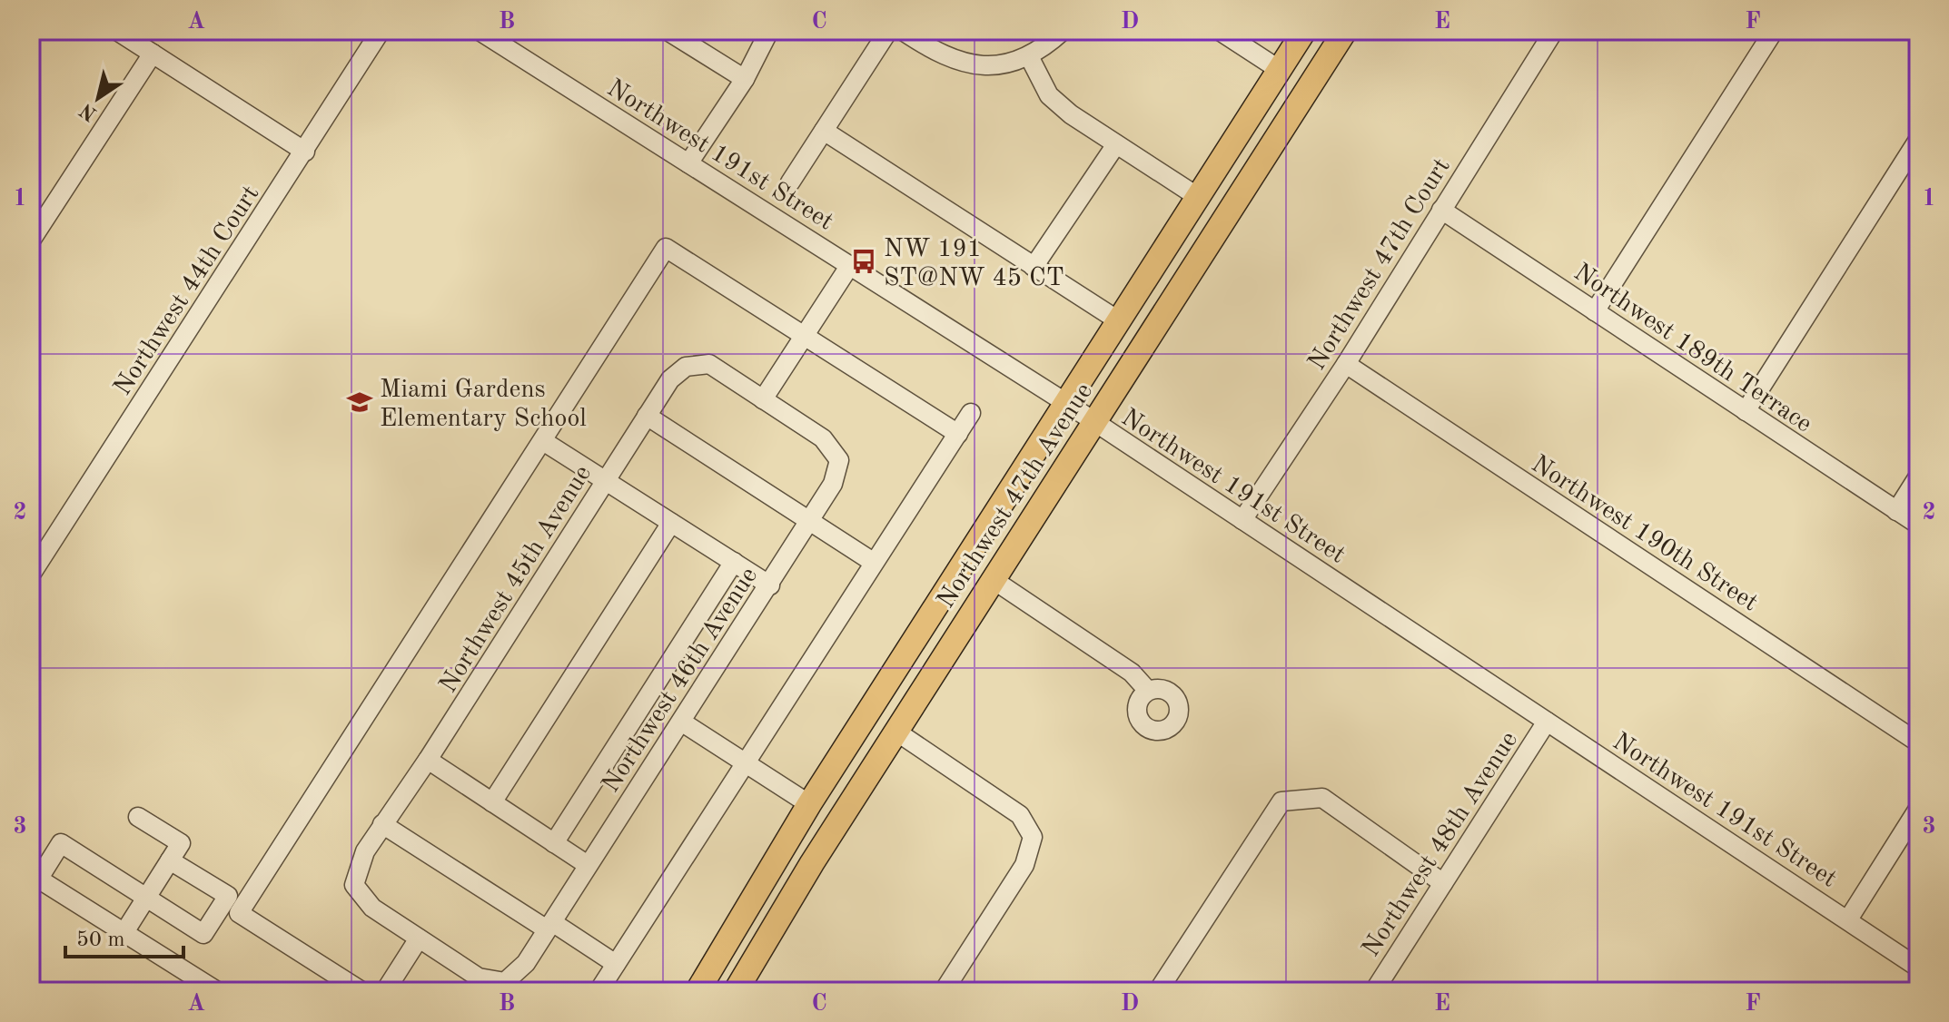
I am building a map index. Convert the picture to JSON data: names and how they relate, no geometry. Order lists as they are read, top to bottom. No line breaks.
{"streets":{"main road":["Northwest 47th Avenue"],"street":["Northwest 191st Street","Northwest 47th Court","Northwest 44th Court","Northwest 189th Terrace","Northwest 190th Street","Northwest 45th Avenue","Northwest 46th Avenue","Northwest 48th Avenue"]},"crossings":[["Northwest 191st Street","Northwest 47th Court"],["Northwest 191st Street","Northwest 47th Avenue"],["Northwest 191st Street","Northwest 48th Avenue"],["Northwest 47th Court","Northwest 189th Terrace"],["Northwest 47th Court","Northwest 190th Street"],["Northwest 45th Avenue","Northwest 46th Avenue"]],"places":{"bus stop":["NW 191 ST@NW 45 CT"],"school or university":["Miami Gardens Elementary School"]},"scale_bar":"50 m","north":"bottom left","grid":{"columns":["A","B","C","D","E","F"],"rows":["1","2","3"]}}
